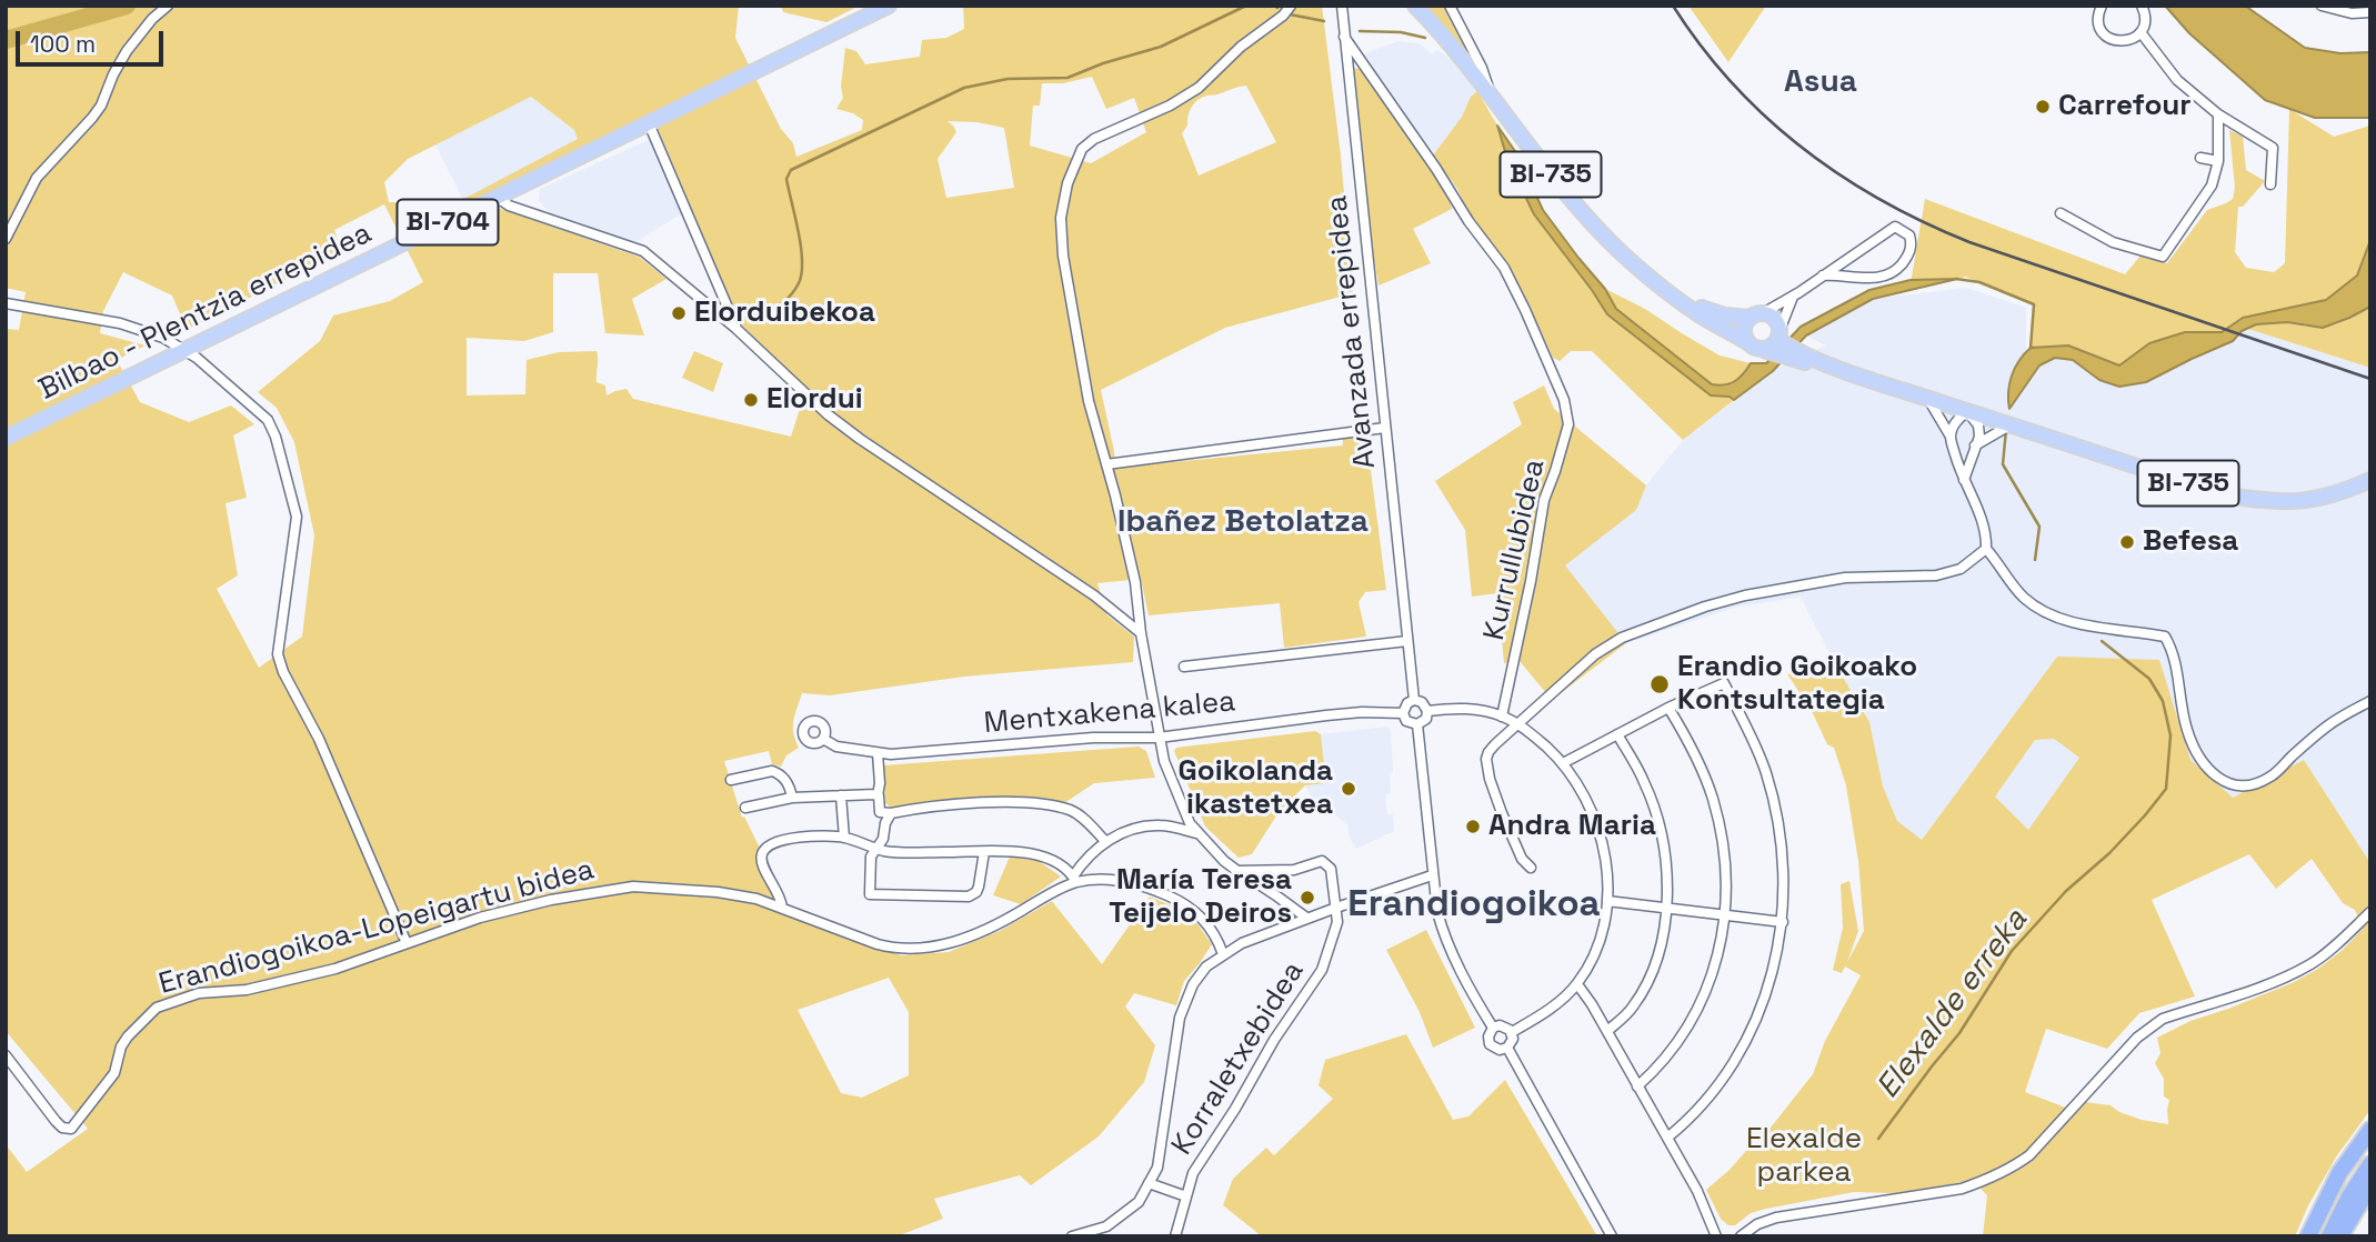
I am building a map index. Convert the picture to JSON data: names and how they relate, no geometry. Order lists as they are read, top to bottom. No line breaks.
{"streets":{"main road":["BI-735","BI-704","Bilbao - Plentzia errepidea"],"street":["Avanzada errepidea","Kurrullubidea","Mentxakena kalea","Erandiogoikoa-Lopeigartu bidea","Korraletxebidea"]},"crossings":[["Avanzada errepidea","Kurrullubidea"],["Avanzada errepidea","Mentxakena kalea"]],"districts":["Asua","Ibañez Betolatza","Erandiogoikoa"],"water":["Elexalde erreka"],"parks":["Elexalde parkea"],"places":["Carrefour","Elorduibekoa","Elordui","Befesa","Erandio Goikoako Kontsultategia","Goikolanda ikastetxea","Andra Maria","María Teresa Teijelo Deiros"],"scale_bar":"100 m"}
